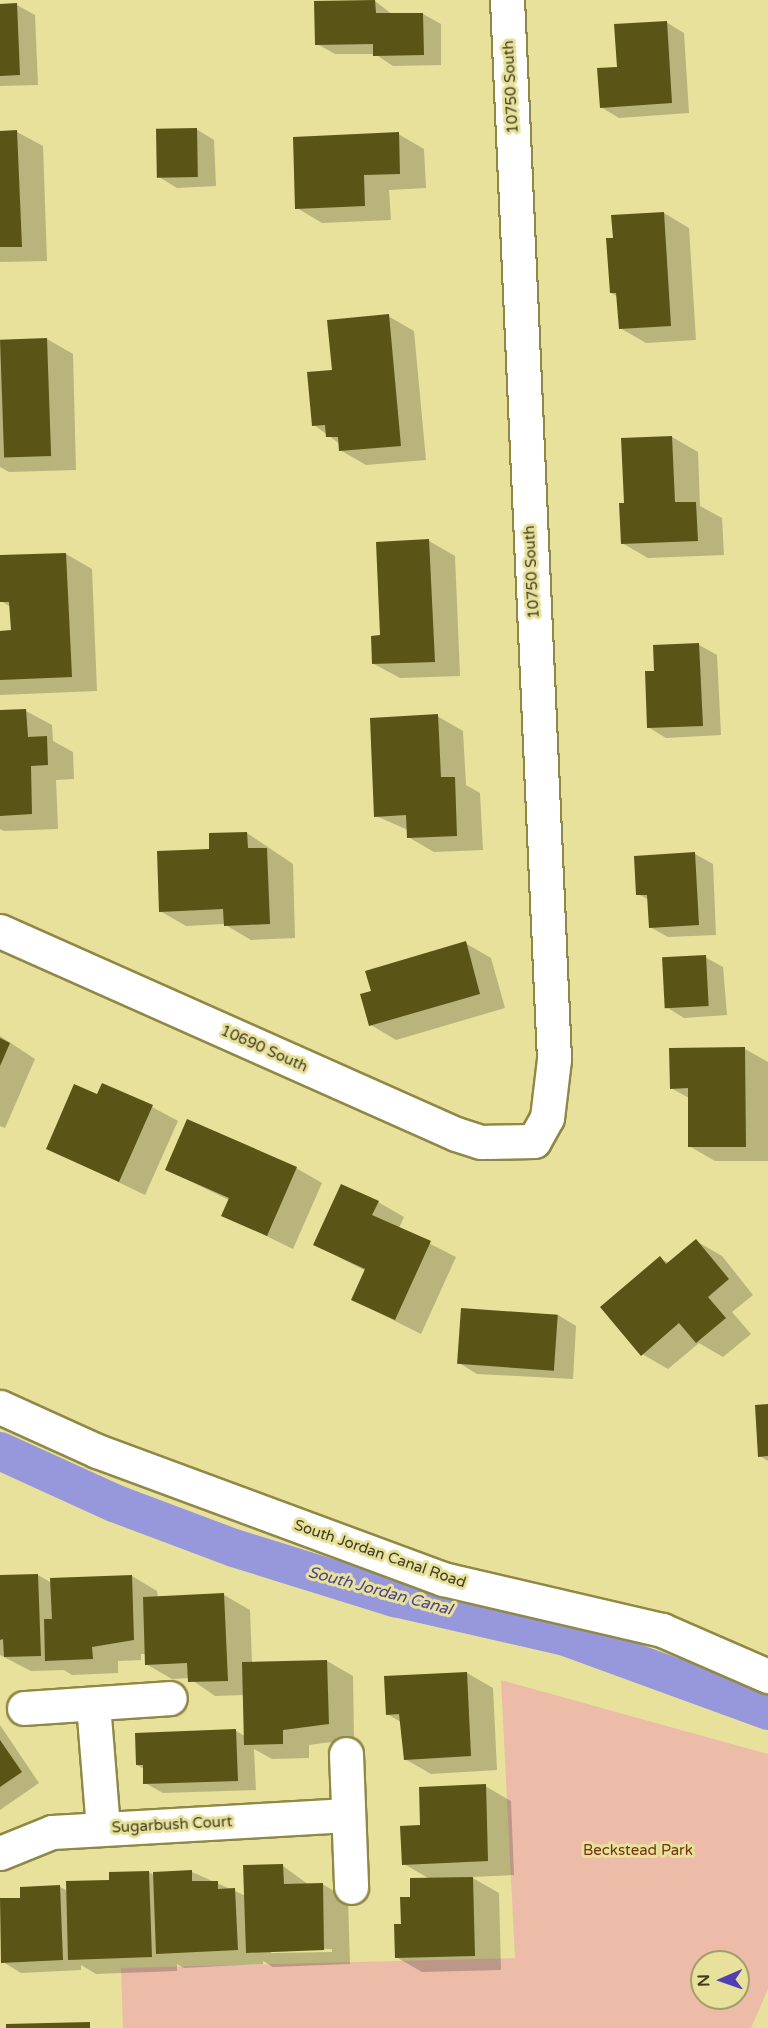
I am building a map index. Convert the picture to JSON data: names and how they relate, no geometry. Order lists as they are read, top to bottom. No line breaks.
{"streets":{"street":["10750 South","10690 South","South Jordan Canal Road","Sugarbush Court"]},"crossings":[["10750 South","10690 South"]],"water":["South Jordan Canal"],"parks":["Beckstead Park"],"north":"left"}
